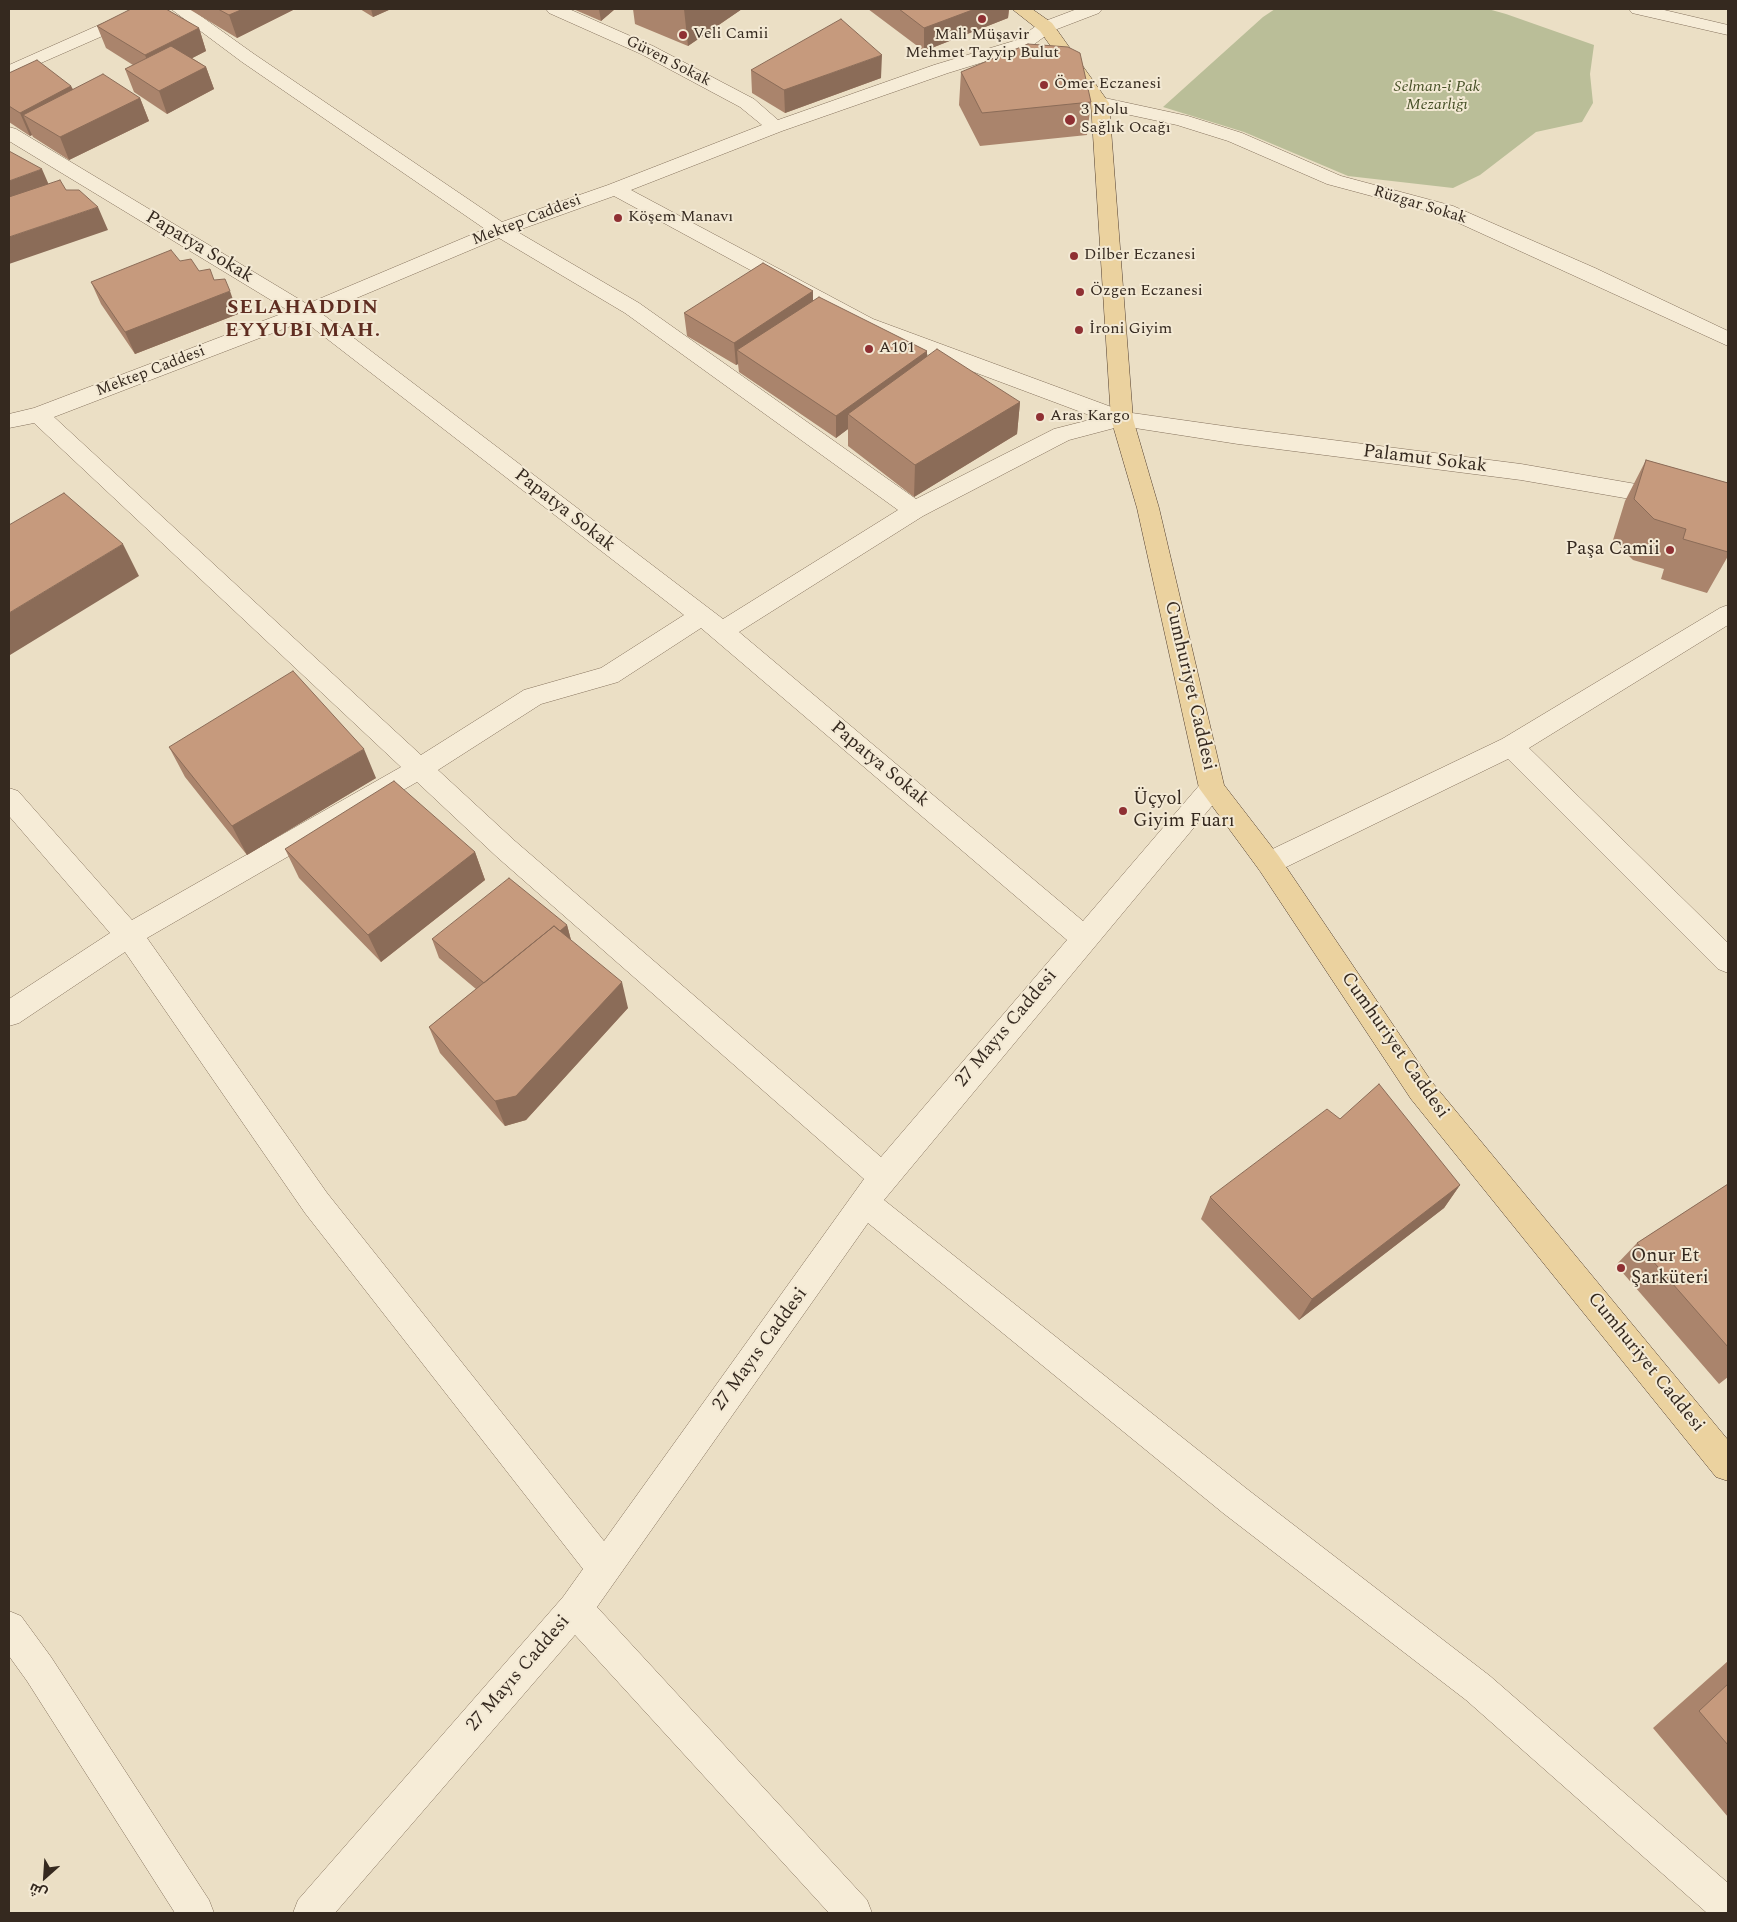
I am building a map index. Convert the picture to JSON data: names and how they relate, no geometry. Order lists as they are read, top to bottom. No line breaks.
{"streets":{"main road":["Cumhuriyet Caddesi"],"street":["Güven Sokak","Rüzgar Sokak","Mektep Caddesi","Papatya Sokak","Palamut Sokak","27 Mayıs Caddesi"]},"crossings":[["Güven Sokak","Mektep Caddesi"],["Rüzgar Sokak","Cumhuriyet Caddesi"],["Mektep Caddesi","Papatya Sokak"],["Papatya Sokak","27 Mayıs Caddesi"],["Palamut Sokak","Cumhuriyet Caddesi"],["Cumhuriyet Caddesi","27 Mayıs Caddesi"]],"districts":["SELAHADDIN EYYUBI MAH."],"parks":["Selman-i Pak Mezarlığı"],"places":["Mali Müşavir Mehmet Tayyip Bulut","Veli Camii","Ömer Eczanesi","3 Nolu Sağlık Ocağı","Köşem Manavı","Dilber Eczanesi","Özgen Eczanesi","İroni Giyim","A101","Aras Kargo","Paşa Camii","Üçyol Giyim Fuarı","Onur Et Şarküteri"],"north":"bottom left"}
